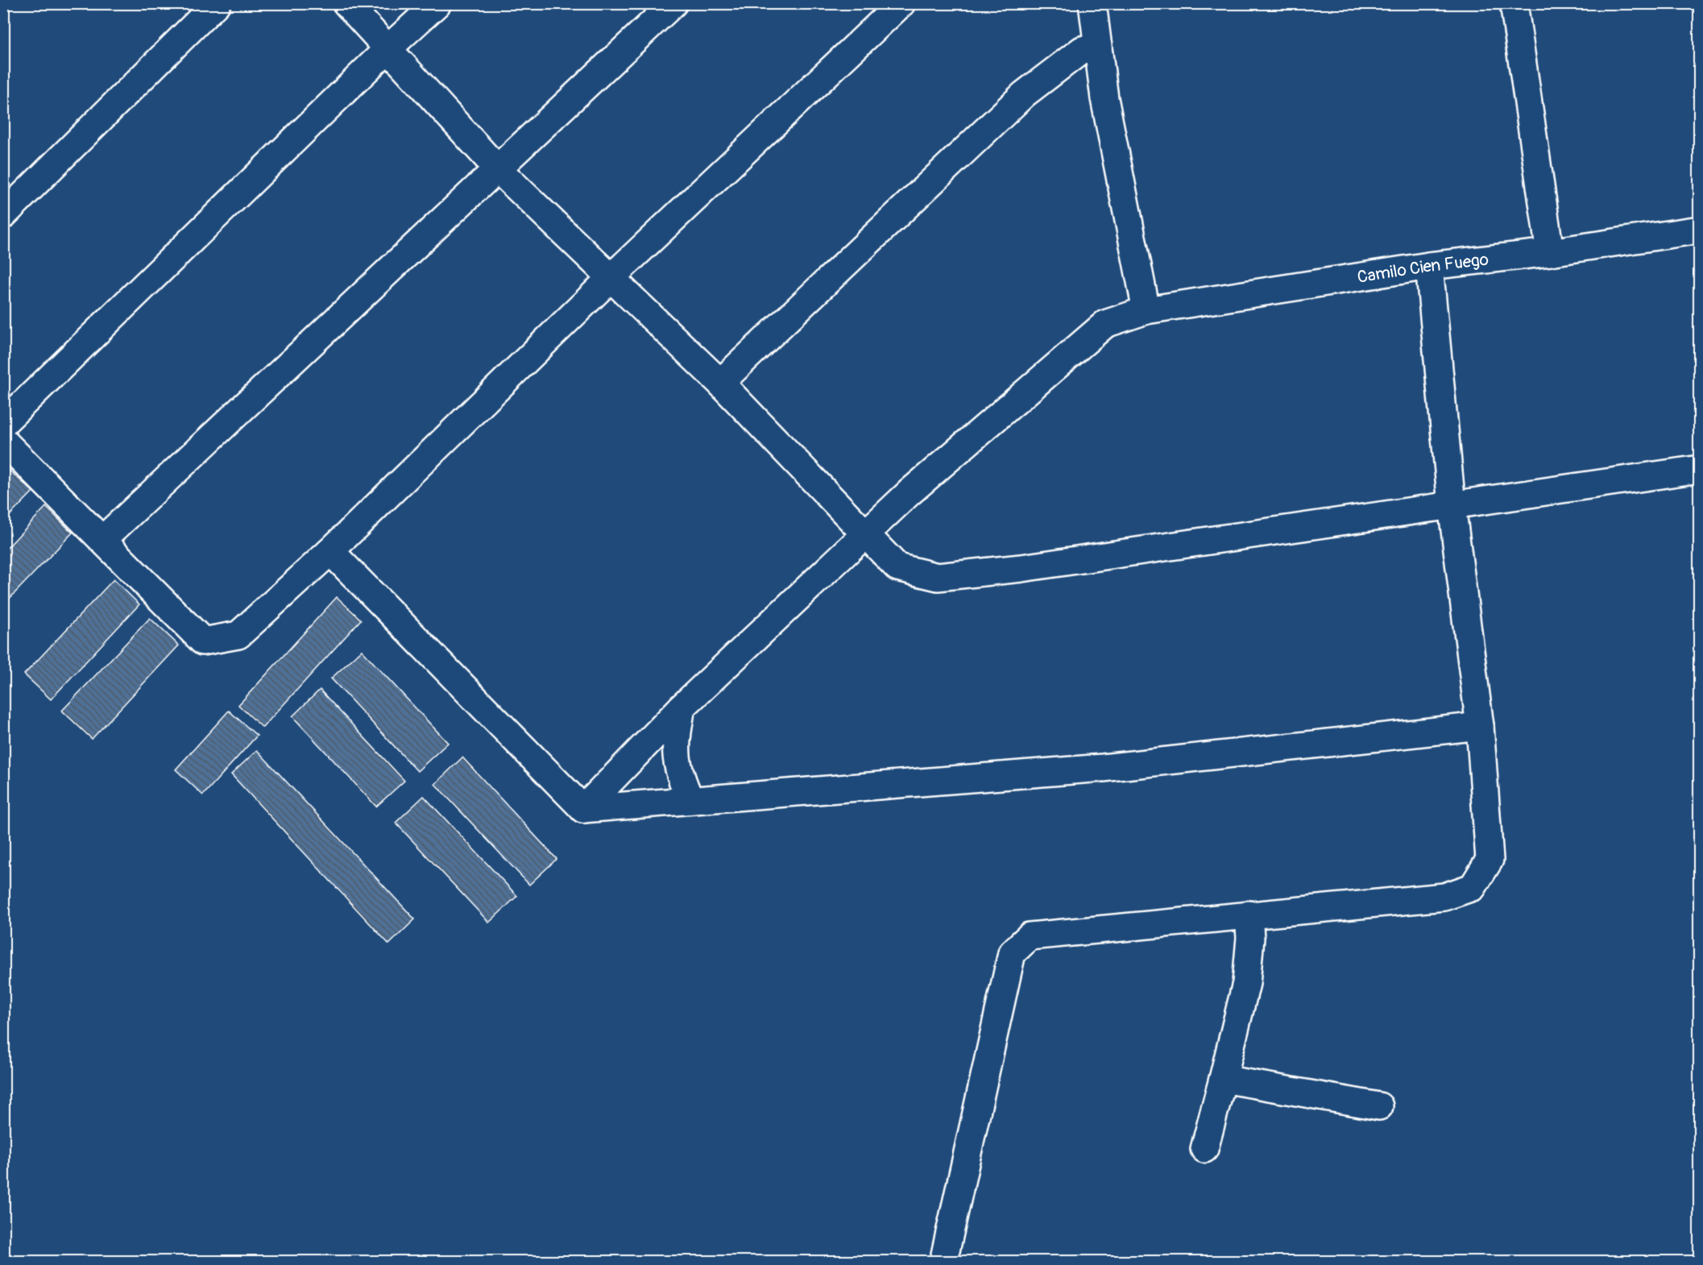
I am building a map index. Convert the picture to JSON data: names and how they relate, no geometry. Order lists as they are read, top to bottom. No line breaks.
{"streets":{"street":["Camilo Cien Fuego"]}}
